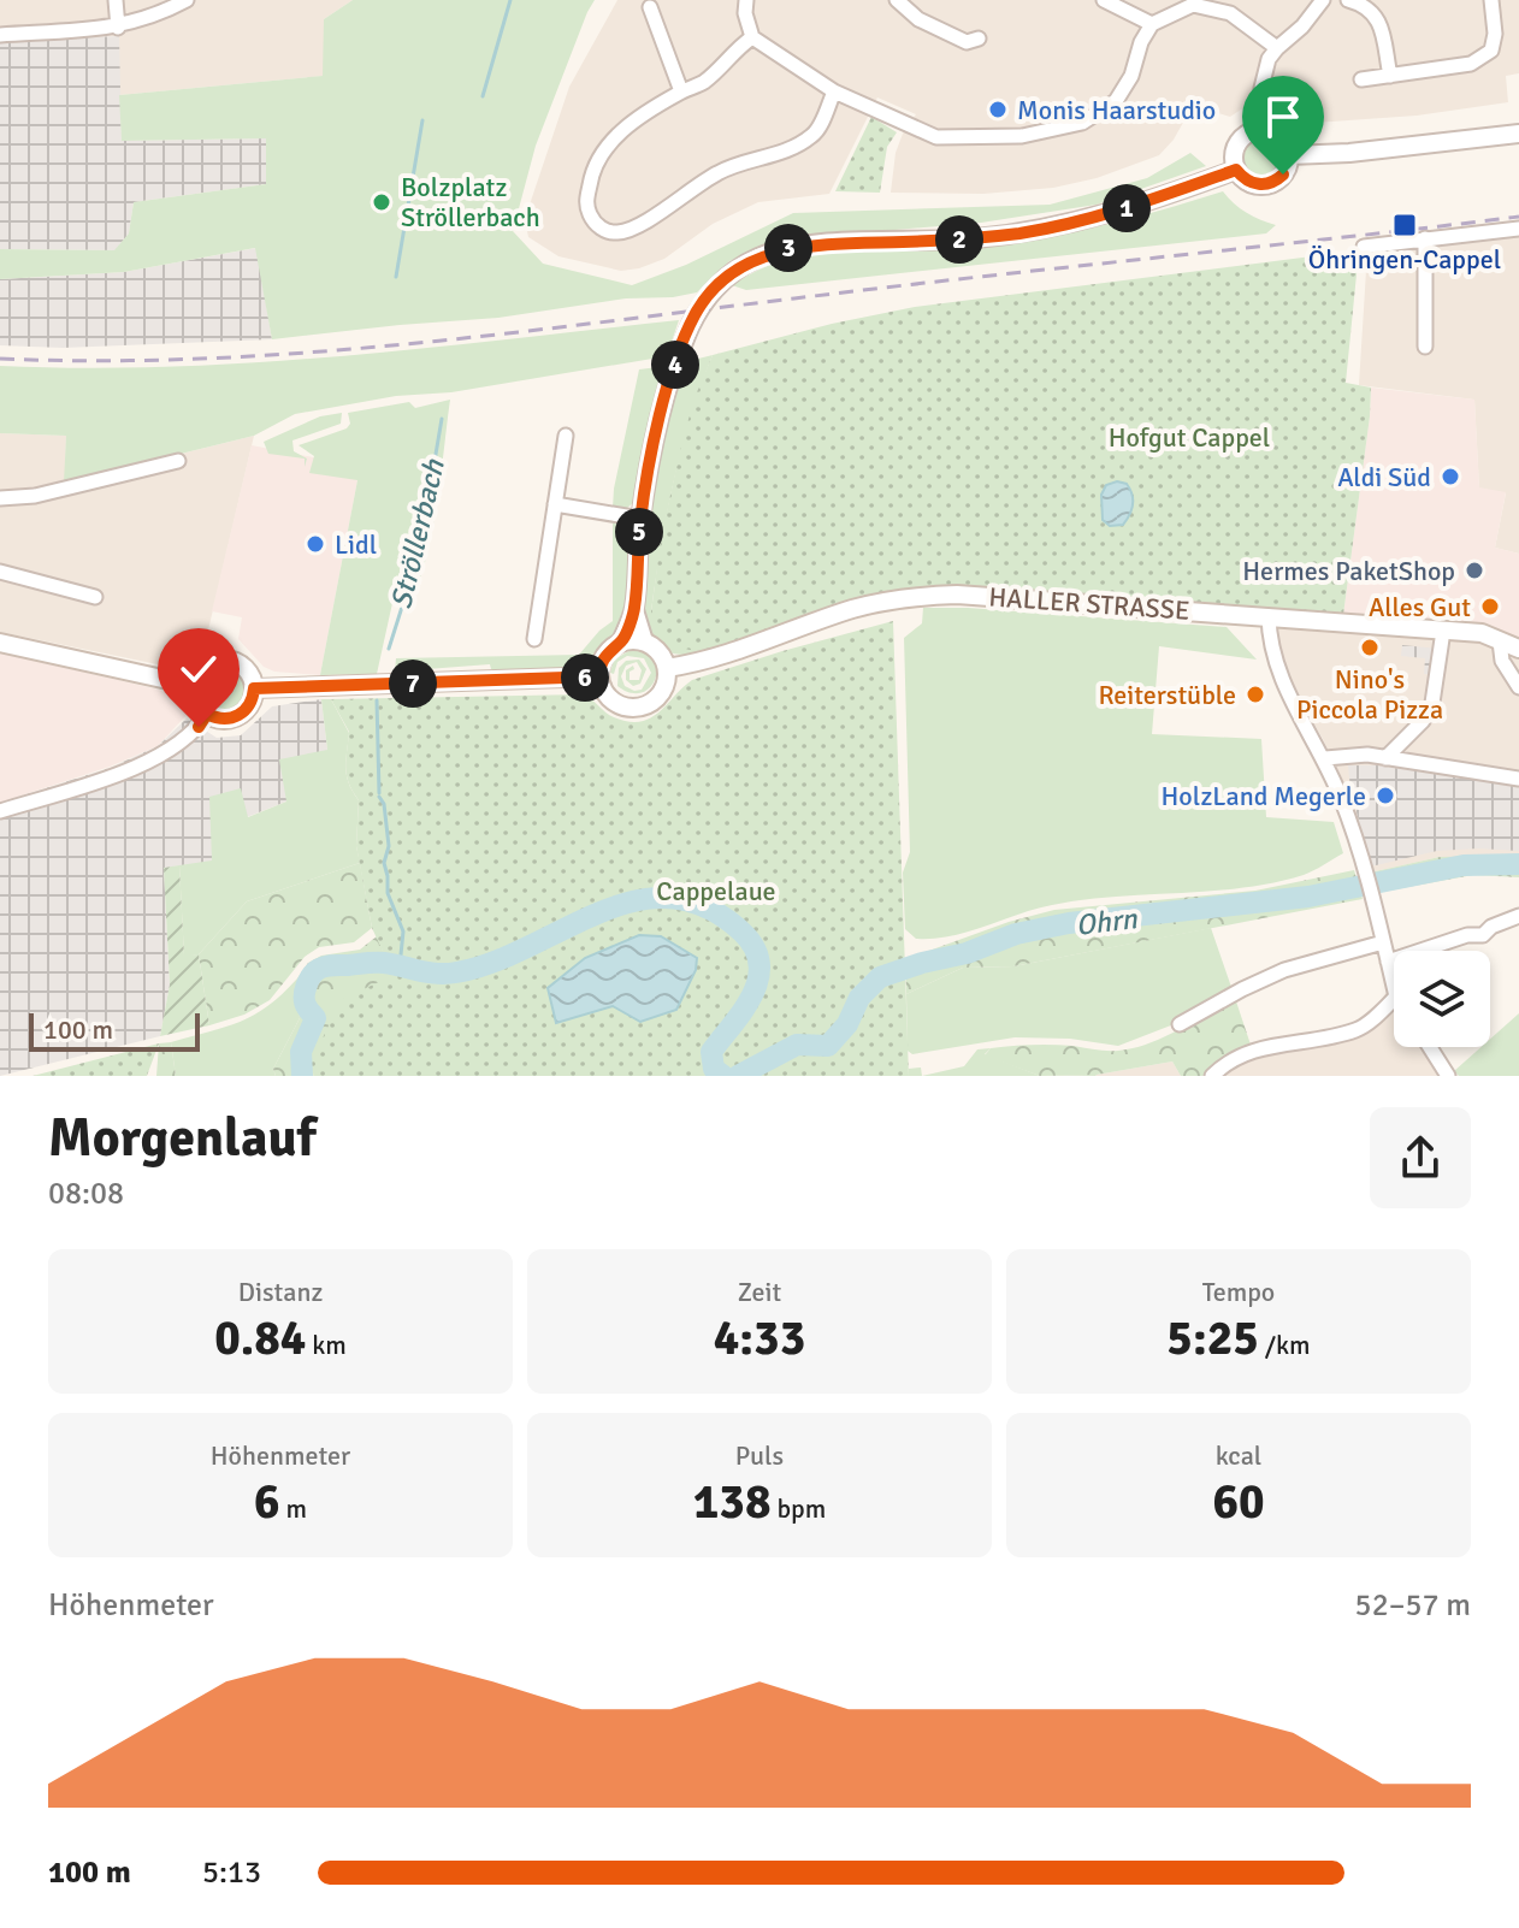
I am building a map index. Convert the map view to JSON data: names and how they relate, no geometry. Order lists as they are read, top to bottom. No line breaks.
{"streets":{"main road":["HALLER STRASSE"]},"water":["Ströllerbach","Ohrn"],"parks":["Hofgut Cappel","Cappelaue"],"places":{"other":["Monis Haarstudio","Bolzplatz Ströllerbach","Aldi Süd","Lidl","Hermes PaketShop","Alles Gut","Nino's Piccola Pizza","Reiterstüble","HolzLand Megerle"],"transit":["Öhringen-Cappel"]},"scale_bar":"100 m","page":{"pins":["1","2","3","4","5","6","7"],"scale":"100 m","heading":["Morgenlauf","08:08"],"stats":[["Distanz","0.84 km"],["Zeit","4:33"],["Tempo","5:25 /km"],["Höhenmeter","6 m"],["Puls","138 bpm"],["kcal","60"]],"chart":["Höhenmeter","52–57 m"],"list":[{"name":"100 m","note":"5:13"}]}}
